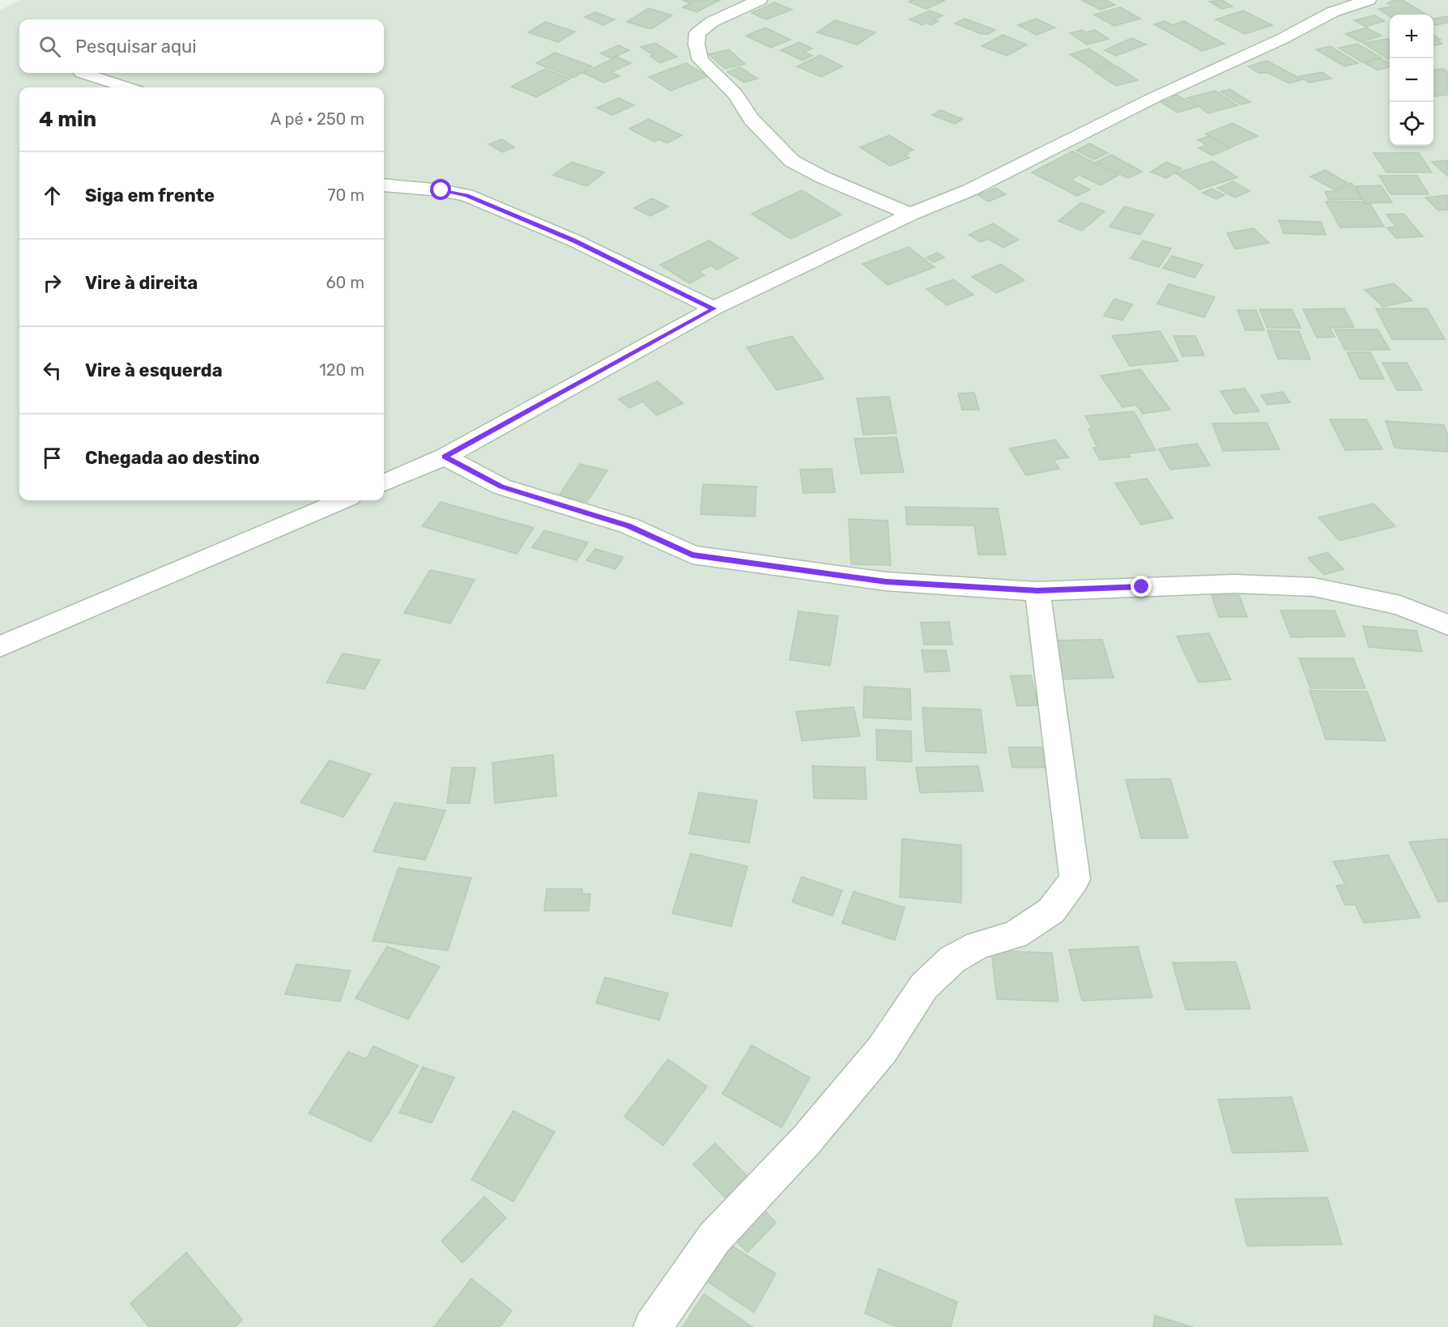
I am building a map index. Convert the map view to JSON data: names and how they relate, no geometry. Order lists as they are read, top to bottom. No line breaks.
{"page":{"map_buttons":["+","−"],"search":"Pesquisar aqui","heading":["4 min","A pé · 250 m"],"list":[["Siga em frente","70 m"],["Vire à direita","60 m"],["Vire à esquerda","120 m"],"Chegada ao destino"]}}
